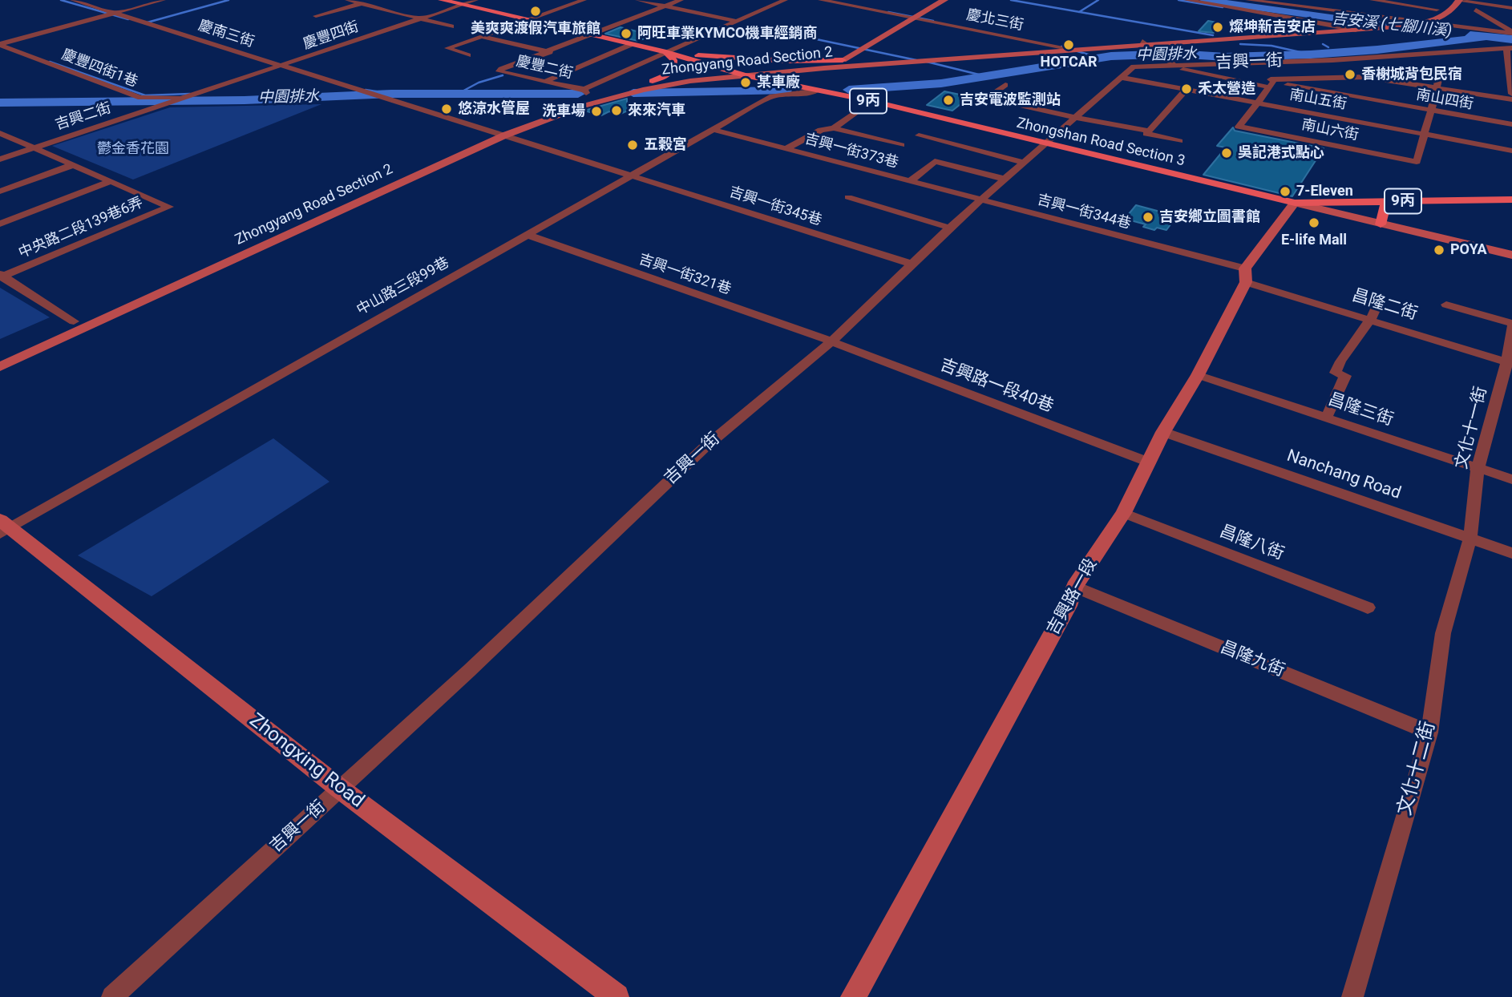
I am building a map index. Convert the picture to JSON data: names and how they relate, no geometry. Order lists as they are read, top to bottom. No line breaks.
{"streets":{"main road":["9丙","Zhongshan Road Section 3"],"street":["慶北三街","慶南三街","慶豐四街","Zhongyang Road Section 2","吉興一街","慶豐二街","慶豐四街1巷","南山五街","南山四街","吉興二街","南山六街","吉興一街373巷","吉興一街345巷","吉興一街344巷","中央路二段139巷6弄","吉興一街321巷","中山路三段99巷","昌隆二街","吉興路一段40巷","昌隆三街","文化十一街","Nanchang Road","昌隆八街","吉興路一段","昌隆九街","Zhongxing Road","文化十二街"]},"crossings":[["慶北三街","Zhongyang Road Section 2"],["慶南三街","慶豐四街"],["慶南三街","Zhongyang Road Section 2"],["慶南三街","吉興一街345巷"],["慶豐四街","慶豐四街1巷"],["慶豐四街","吉興二街"],["慶豐四街","Zhongshan Road Section 3"],["Zhongyang Road Section 2","Zhongshan Road Section 3"],["Zhongyang Road Section 2","吉興一街345巷"],["吉興一街","南山五街"],["吉興一街","Zhongshan Road Section 3"],["吉興一街","吉興一街373巷"],["吉興一街","吉興一街345巷"],["吉興一街","吉興一街344巷"],["吉興一街","吉興一街321巷"],["吉興一街","吉興路一段40巷"],["吉興一街","Zhongxing Road"],["慶豐二街","Zhongshan Road Section 3"],["慶豐四街1巷","吉興二街"],["南山五街","南山六街"],["9丙","Zhongshan Road Section 3"],["9丙","吉興路一段"],["Zhongshan Road Section 3","中山路三段99巷"],["Zhongshan Road Section 3","吉興路一段"],["吉興一街373巷","吉興一街344巷"],["吉興一街373巷","中山路三段99巷"],["吉興一街345巷","中山路三段99巷"],["吉興一街344巷","昌隆二街"],["吉興一街344巷","吉興路一段"],["吉興一街321巷","中山路三段99巷"],["吉興一街321巷","吉興路一段40巷"],["中山路三段99巷","Zhongxing Road"],["昌隆二街","文化十一街"],["昌隆二街","吉興路一段"],["吉興路一段40巷","吉興路一段"],["昌隆三街","文化十一街"],["昌隆三街","吉興路一段"],["文化十一街","Nanchang Road"],["文化十一街","文化十二街"],["Nanchang Road","吉興路一段"],["Nanchang Road","文化十二街"],["昌隆八街","吉興路一段"],["吉興路一段","昌隆九街"],["昌隆九街","文化十二街"]],"water":["吉安溪 (七腳川溪)","中園排水"],"parks":["鬱金香花園"],"places":["美爽爽渡假汽車旅館","燦坤新吉安店","阿旺車業KYMCO機車經銷商","HOTCAR","香榭城背包民宿","某車廠","禾太營造","吉安電波監測站","悠涼水管屋","來來汽車","洗車場","五榖宮","吳記港式點心","7-Eleven","吉安鄉立圖書館","E-life Mall","POYA"]}
